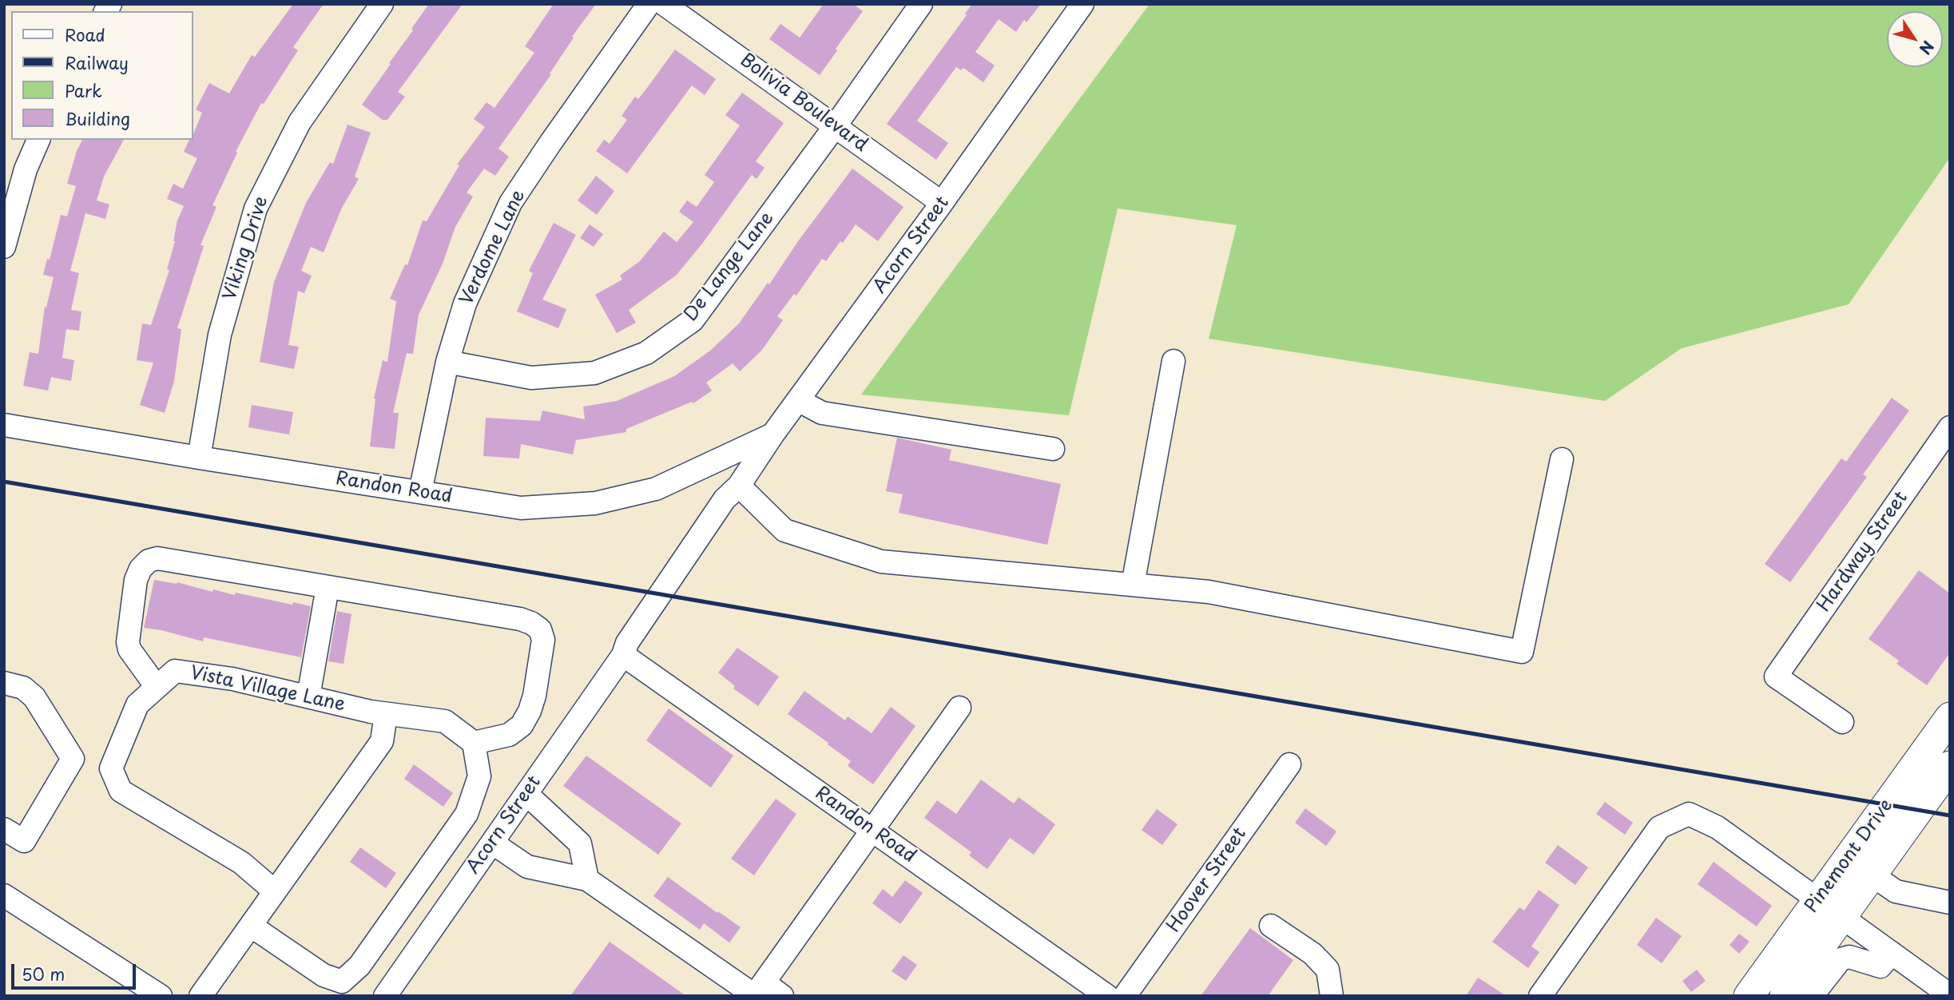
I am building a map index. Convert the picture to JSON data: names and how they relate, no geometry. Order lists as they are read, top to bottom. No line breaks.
{"streets":{"main road":["Pinemont Drive"],"street":["Bolivia Boulevard","Acorn Street","Verdome Lane","Viking Drive","De Lange Lane","Randon Road","Hardway Street","Vista Village Lane","Hoover Street"]},"crossings":[["Bolivia Boulevard","Acorn Street"],["Bolivia Boulevard","De Lange Lane"],["Acorn Street","Randon Road"],["Verdome Lane","De Lange Lane"],["Verdome Lane","Randon Road"],["Viking Drive","Randon Road"]],"legend":["Road","Railway","Park","Building"],"scale_bar":"50 m","north":"bottom right"}
